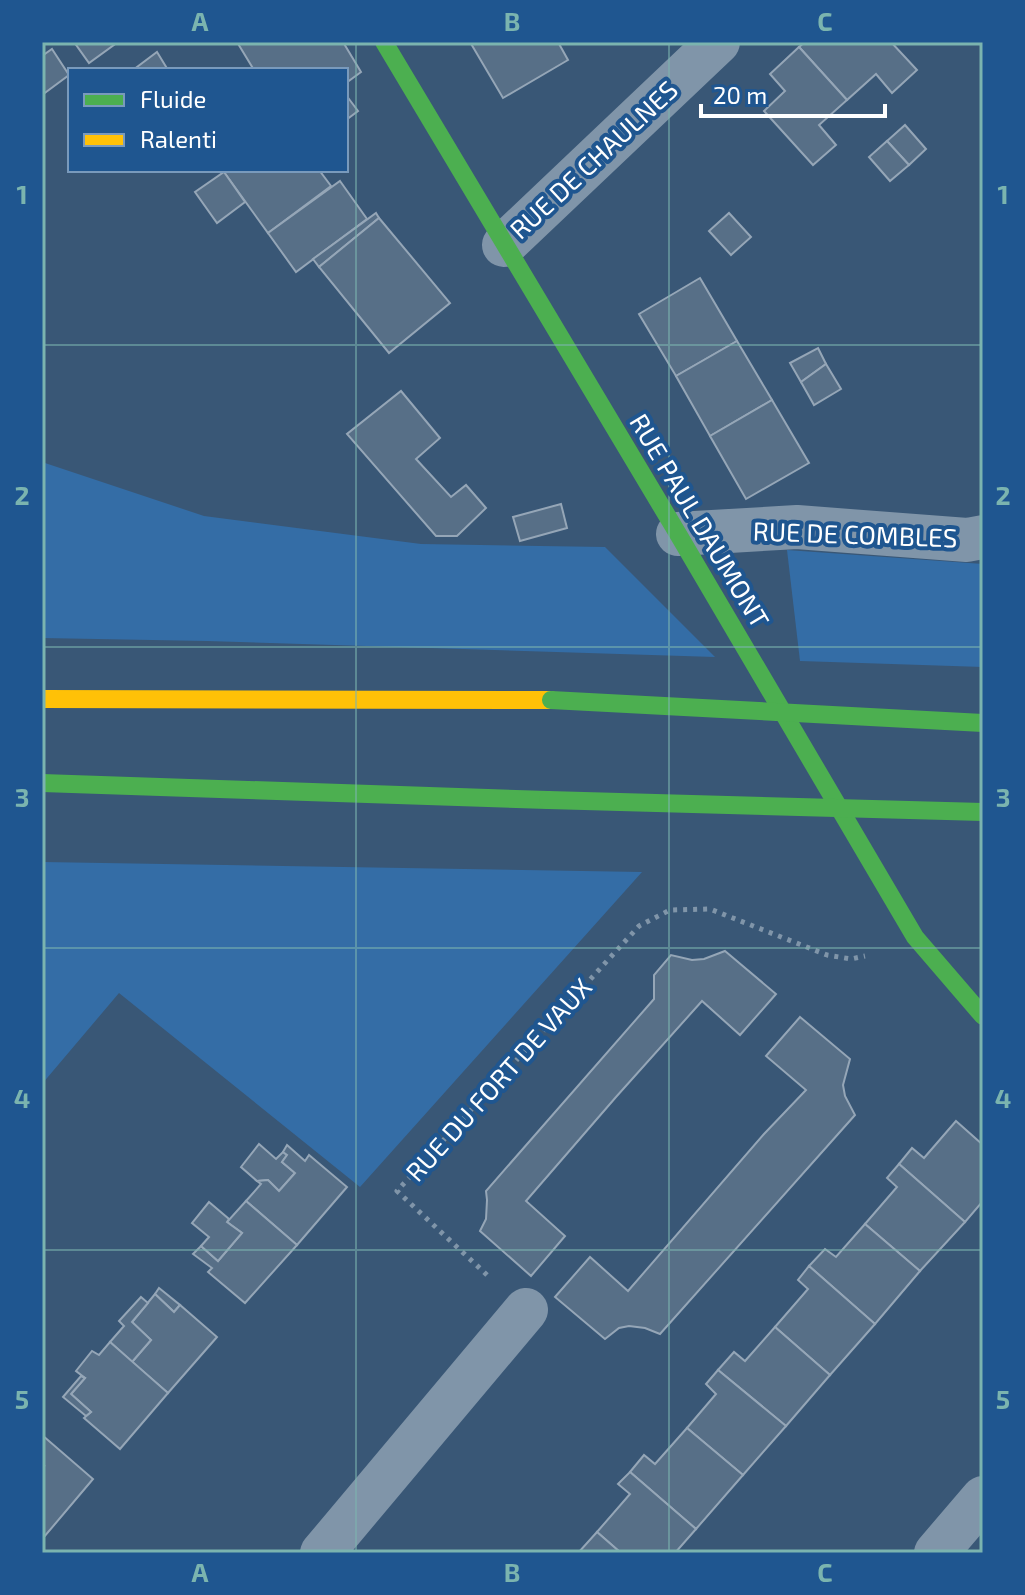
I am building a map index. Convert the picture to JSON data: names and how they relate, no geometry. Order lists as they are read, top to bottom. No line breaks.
{"streets":{"main road":["RUE PAUL DAUMONT"],"street":["RUE DE CHAULNES","RUE DE COMBLES"],"path":["RUE DU FORT DE VAUX"]},"crossings":[["RUE DE CHAULNES","RUE PAUL DAUMONT"],["RUE PAUL DAUMONT","RUE DE COMBLES"],["RUE PAUL DAUMONT","RUE DU FORT DE VAUX"]],"legend":["Fluide","Ralenti"],"scale_bar":"20 m","grid":{"columns":["A","B","C"],"rows":["1","2","3","4","5"]}}
